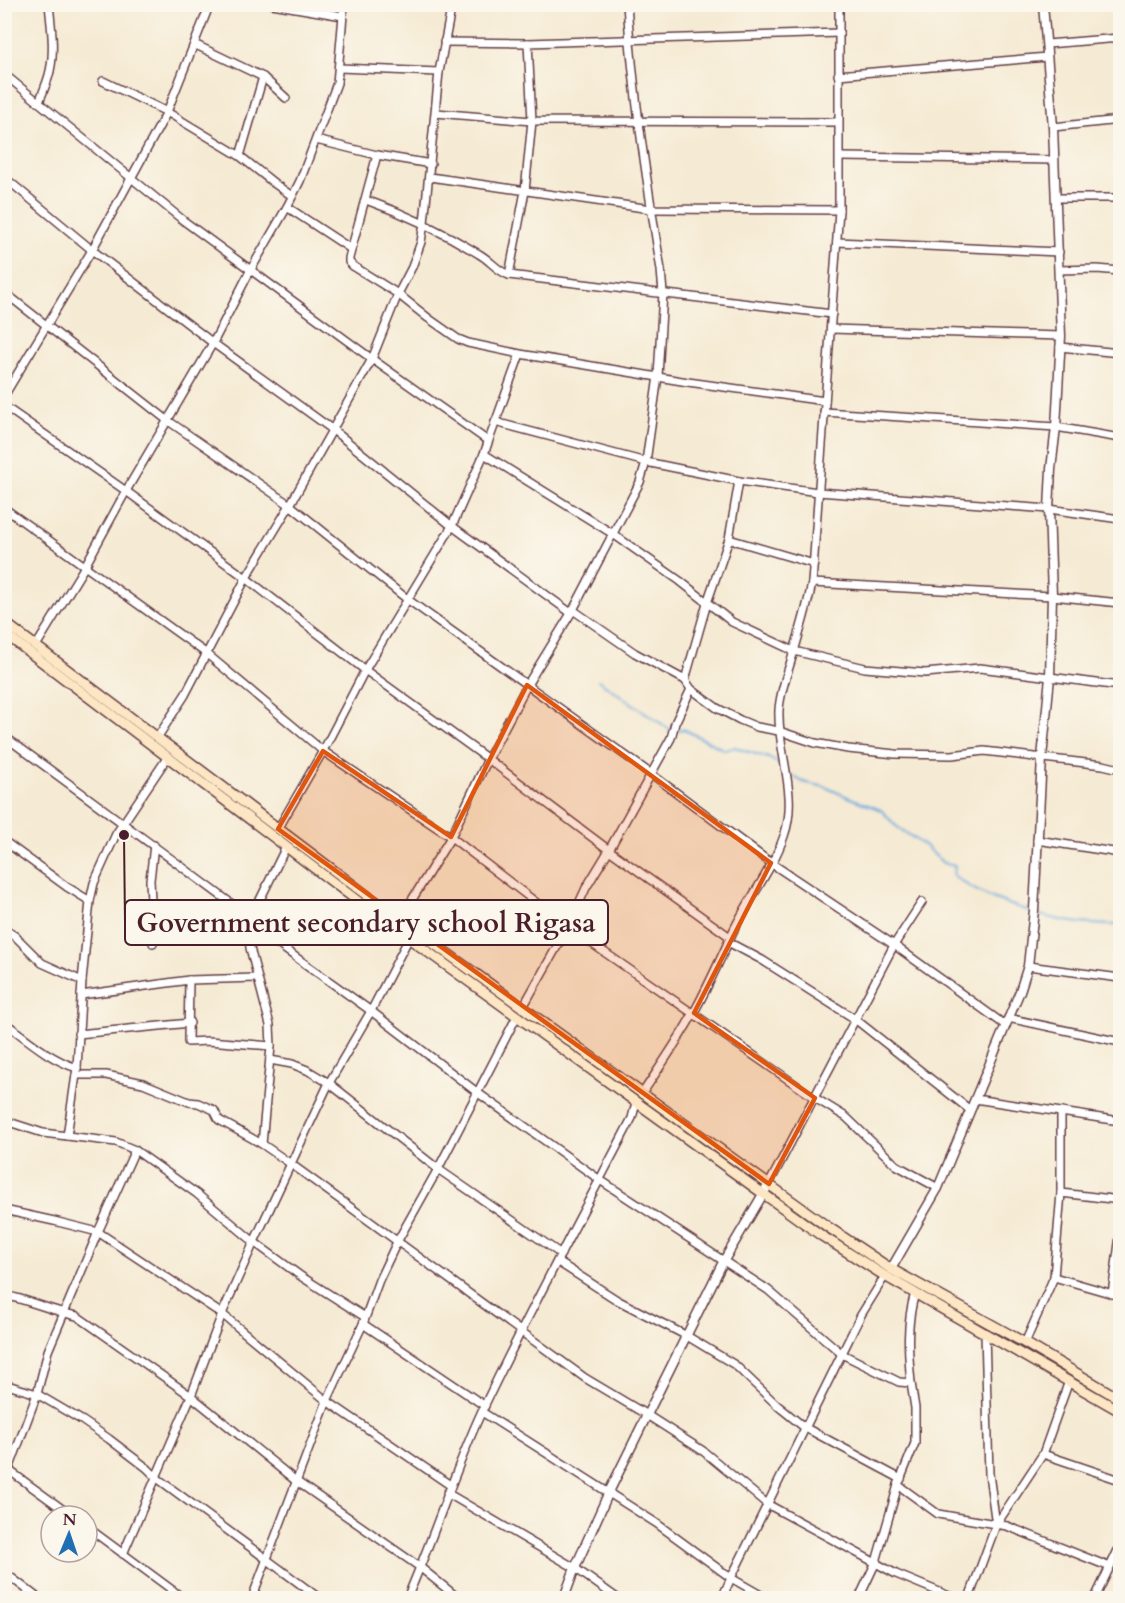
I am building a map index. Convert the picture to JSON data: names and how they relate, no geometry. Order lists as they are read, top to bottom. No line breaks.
{"places":["Government secondary school Rigasa"],"north":"top"}
